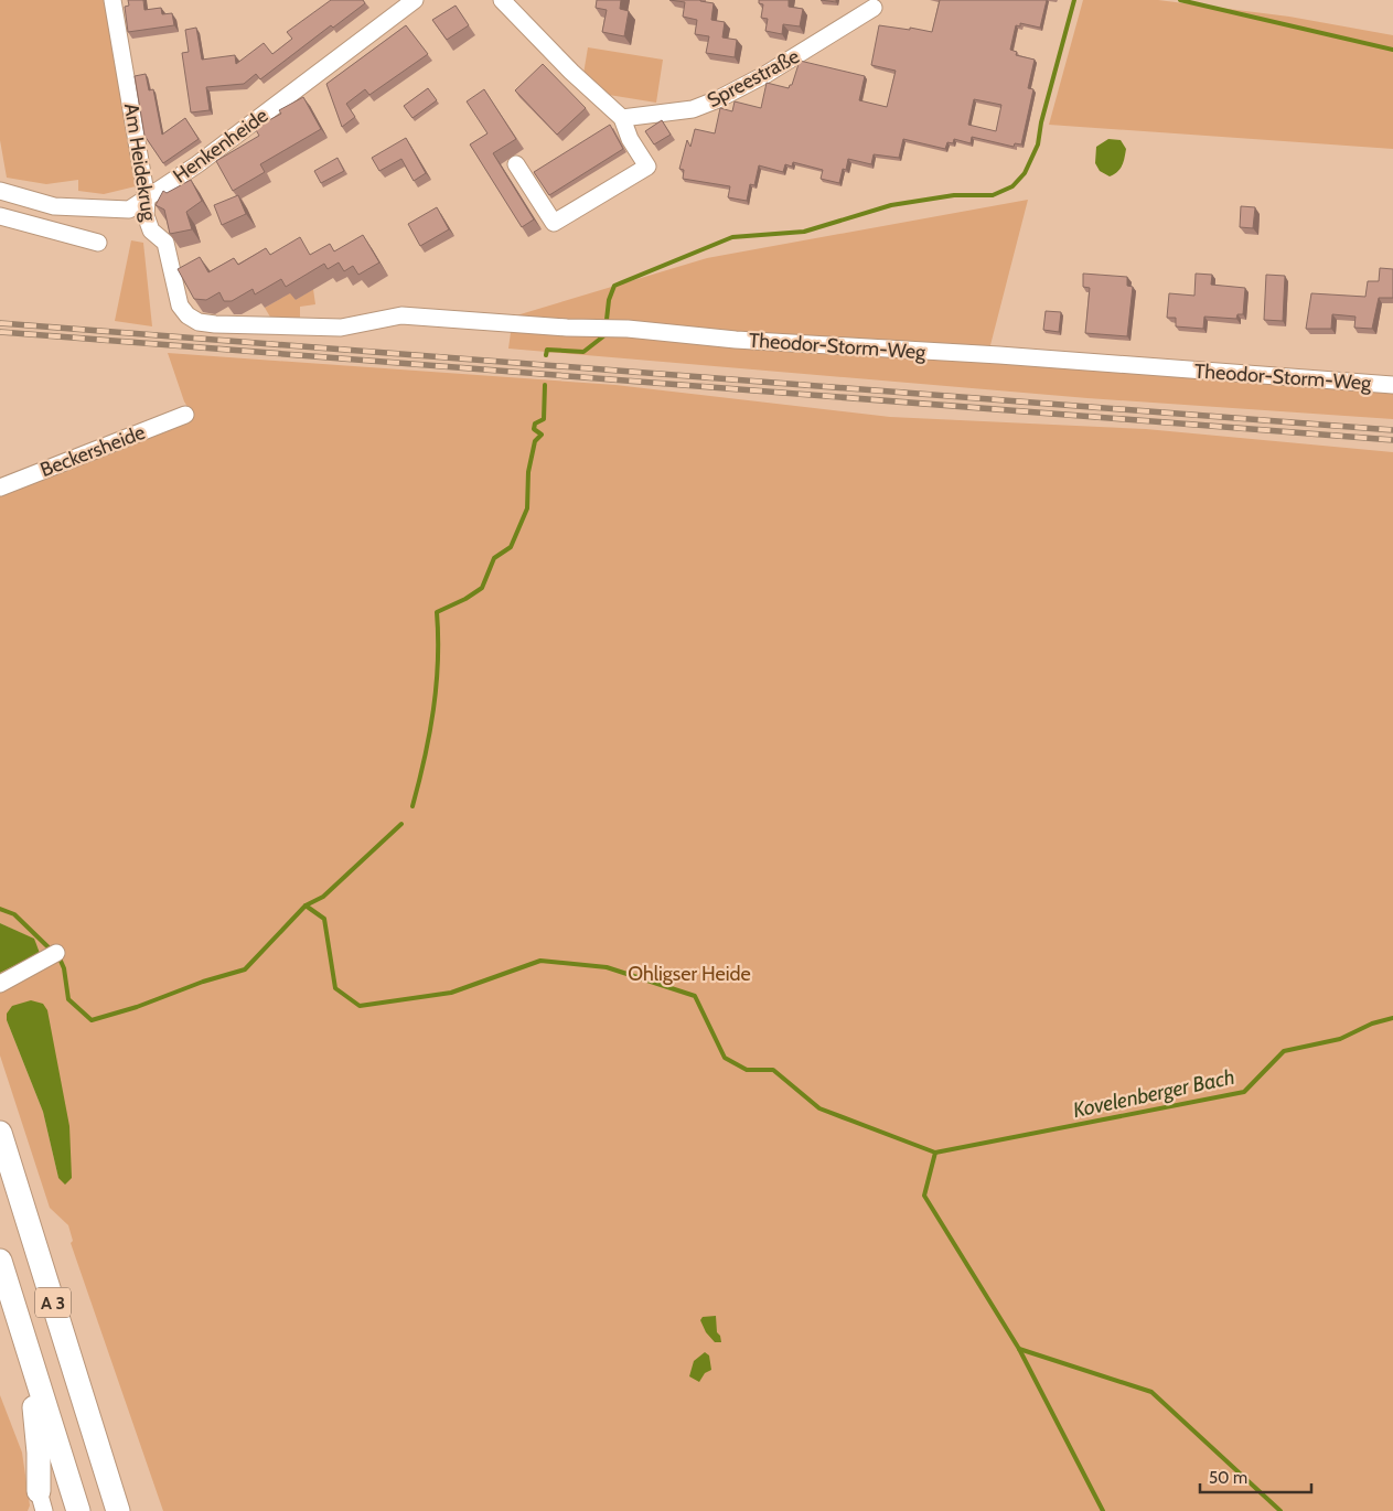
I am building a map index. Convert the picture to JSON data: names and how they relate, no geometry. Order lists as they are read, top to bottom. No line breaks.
{"streets":{"highway":["A 3"],"street":["Spreestraße","Henkenheide","Am Heidekrug","Theodor-Storm-Weg","Beckersheide"]},"crossings":[["Henkenheide","Am Heidekrug"],["Am Heidekrug","Theodor-Storm-Weg"]],"water":["Kovelenberger Bach"],"parks":["Ohligser Heide"],"scale_bar":"50 m"}
